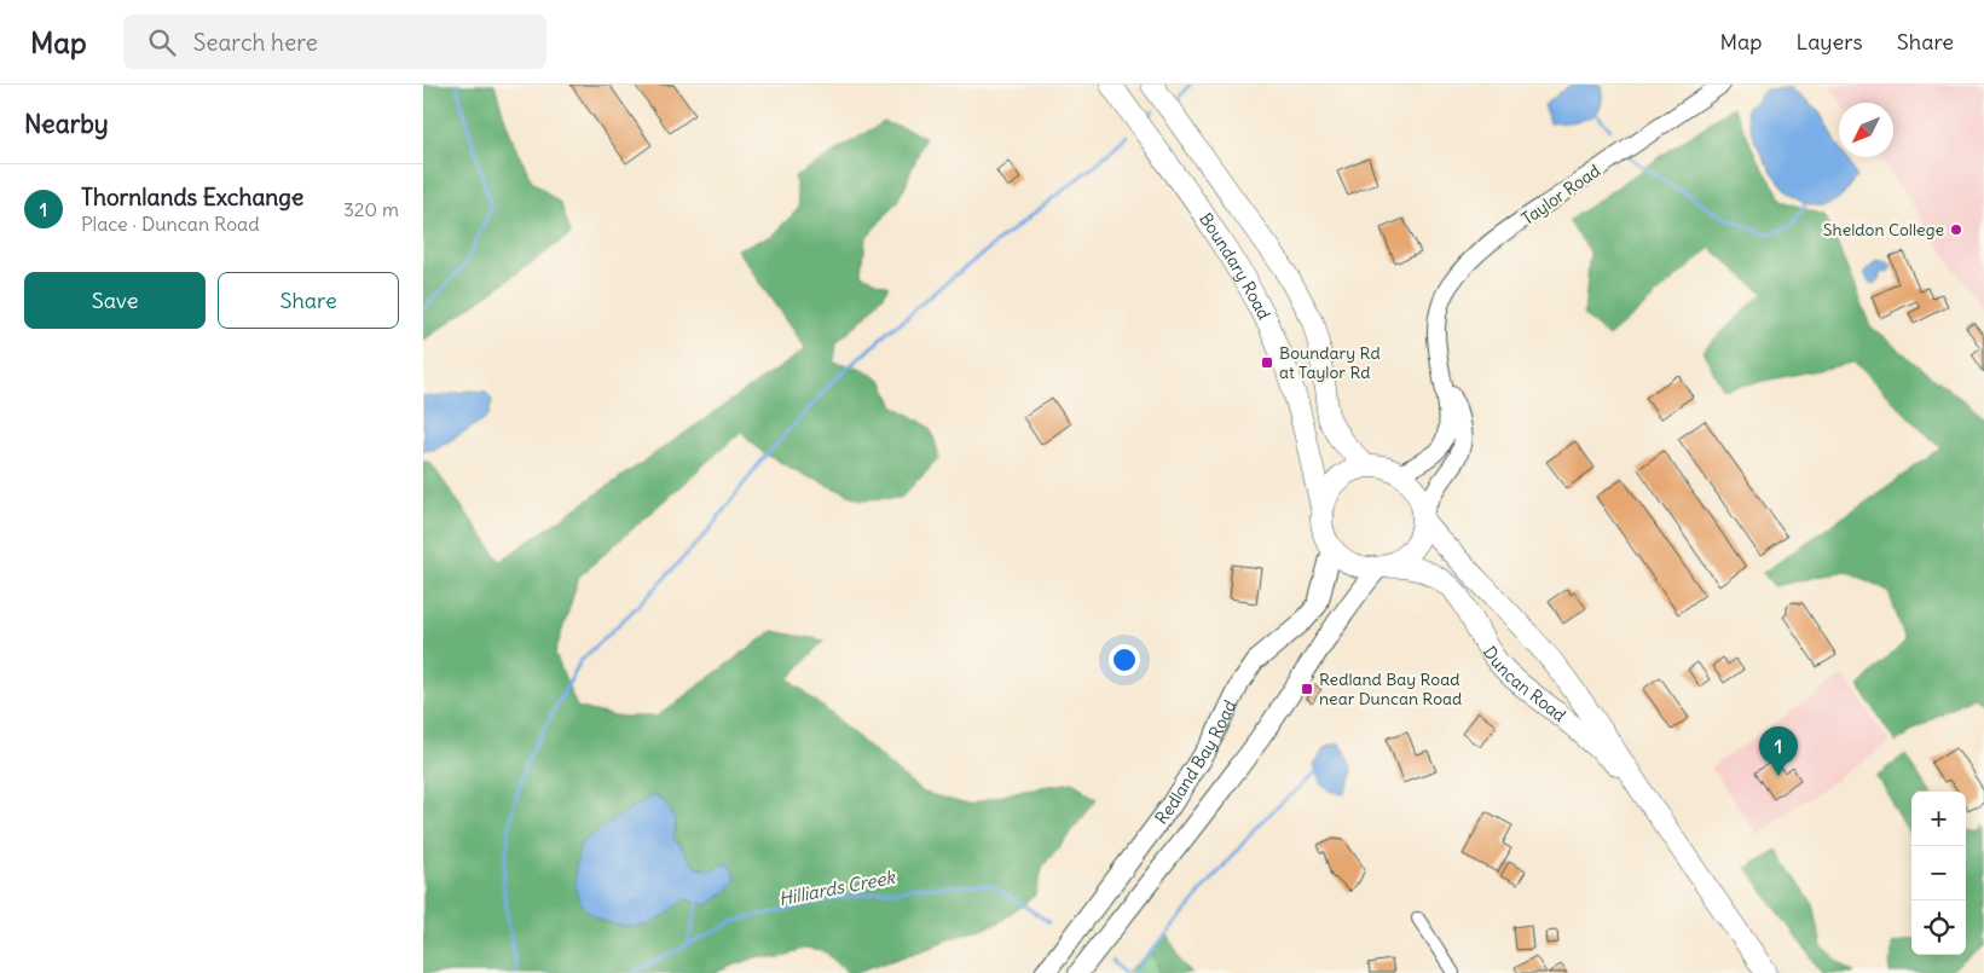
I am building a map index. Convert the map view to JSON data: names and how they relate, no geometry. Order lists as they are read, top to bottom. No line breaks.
{"streets":{"highway":["Boundary Road","Duncan Road"],"main road":["Redland Bay Road"],"street":["Taylor Road"]},"crossings":[["Taylor Road","Boundary Road"],["Taylor Road","Duncan Road"],["Taylor Road","Redland Bay Road"],["Boundary Road","Duncan Road"],["Boundary Road","Redland Bay Road"],["Duncan Road","Redland Bay Road"]],"water":["Hilliards Creek"],"places":{"other":["Sheldon College"],"transit":["Boundary Rd at Taylor Rd","Redland Bay Road near Duncan Road"]},"north":"bottom left","page":{"header":"Map","search":"Search here","nav":["Map","Layers","Share"],"heading":"Nearby","list":[{"mark":"1","name":"Thornlands Exchange","note":"Place · Duncan Road","value":"320 m"}],"buttons":["Save","Share"],"pins":"1","map_buttons":["+","−"]}}
